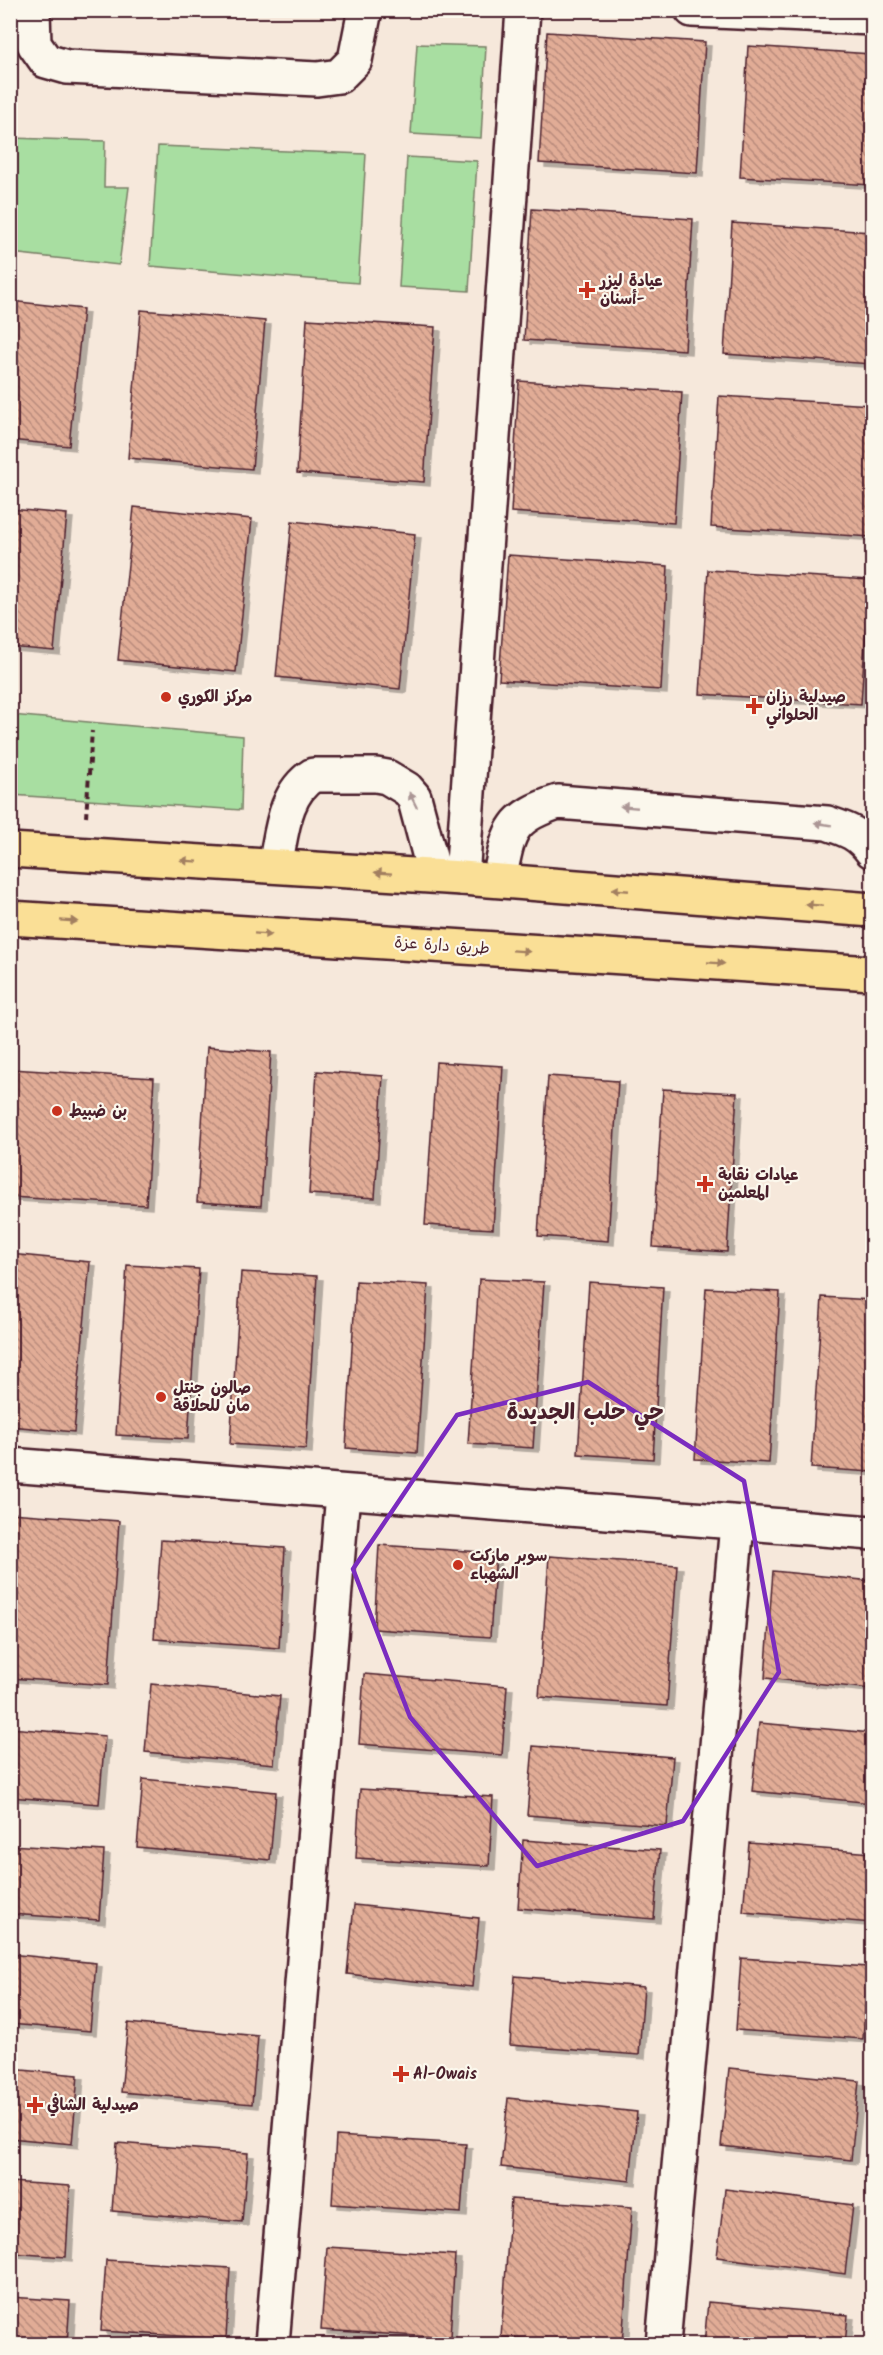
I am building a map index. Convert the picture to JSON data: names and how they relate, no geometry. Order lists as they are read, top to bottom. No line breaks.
{"streets":{"main road":["طريق دارة عزة"]},"districts":["حي حلب الجديدة"],"places":{"health":["عيادة ليزر أسنان-","صيدلية رزان الحلواني","عيادات نقابة المعلمين","Al-Owais","صيدلية الشافي"],"other":["مركز الكوري","بن ضبيط","صالون جنتل مان للحلاقة","سوبر ماركت الشهباء"]}}
